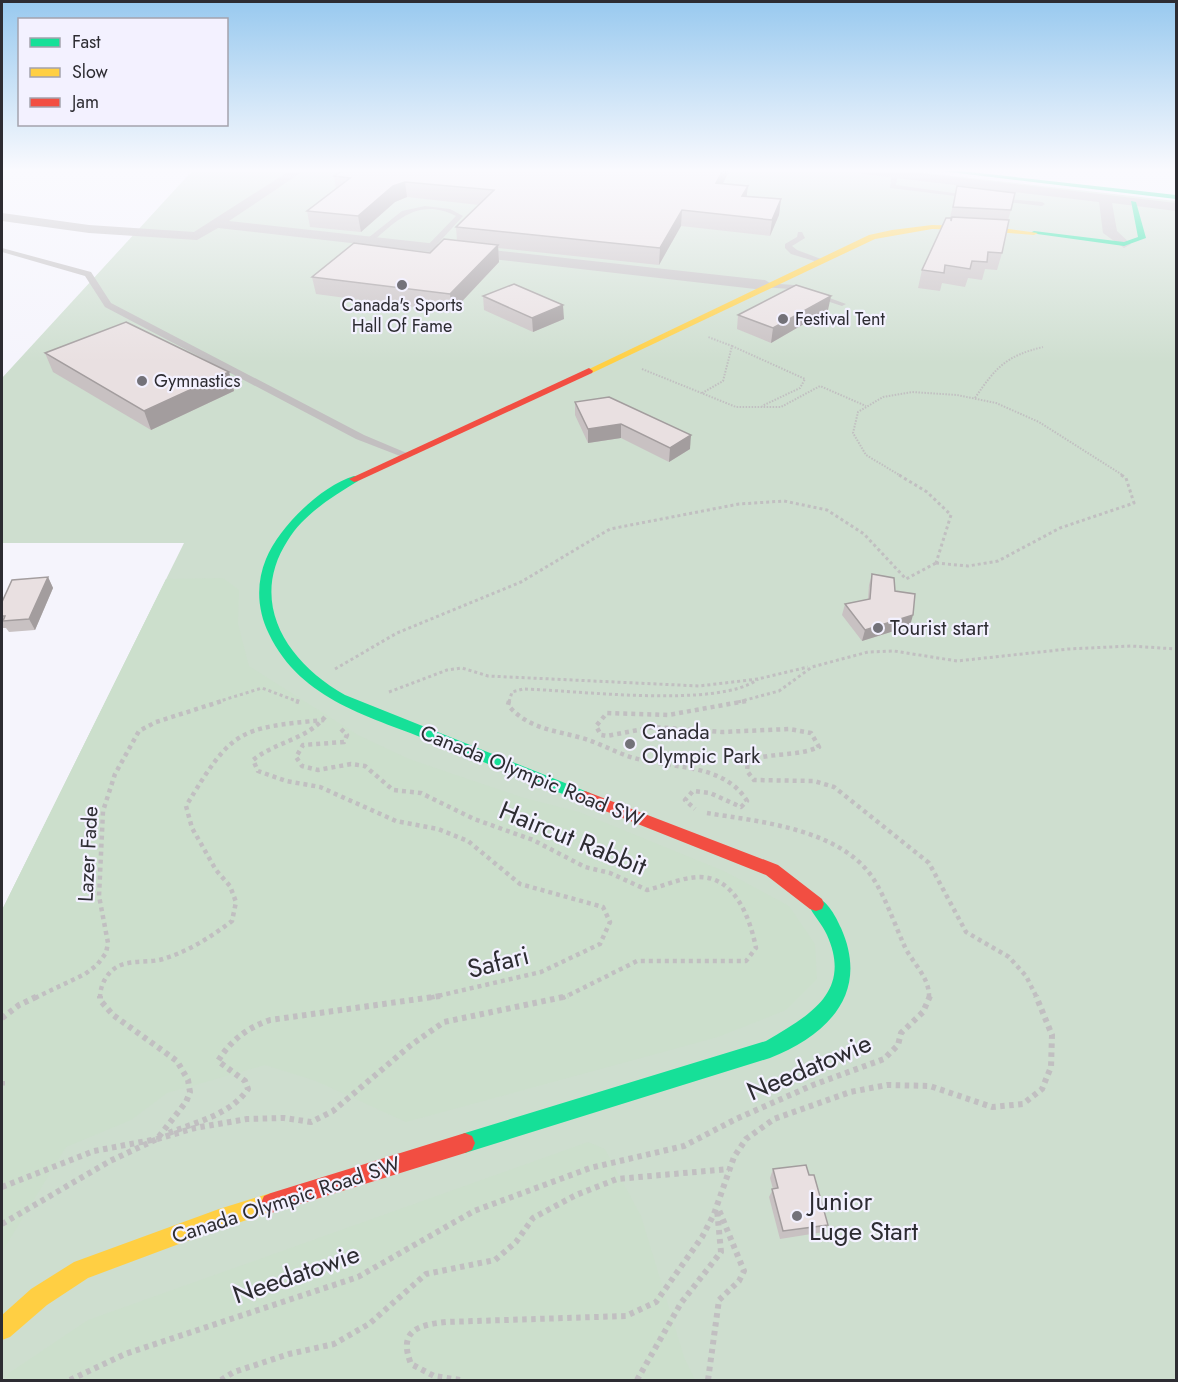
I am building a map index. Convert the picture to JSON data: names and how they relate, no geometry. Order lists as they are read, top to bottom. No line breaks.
{"streets":{"main road":["Canada Olympic Road SW"],"path":["Haircut Rabbit","Lazer Fade","Safari","Needatowie"]},"crossings":[["Haircut Rabbit","Safari"]],"places":["Canada's Sports Hall Of Fame","Festival Tent","Gymnastics","Tourist start","Canada Olympic Park","Junior Luge Start"],"legend":["Fast","Slow","Jam"]}
